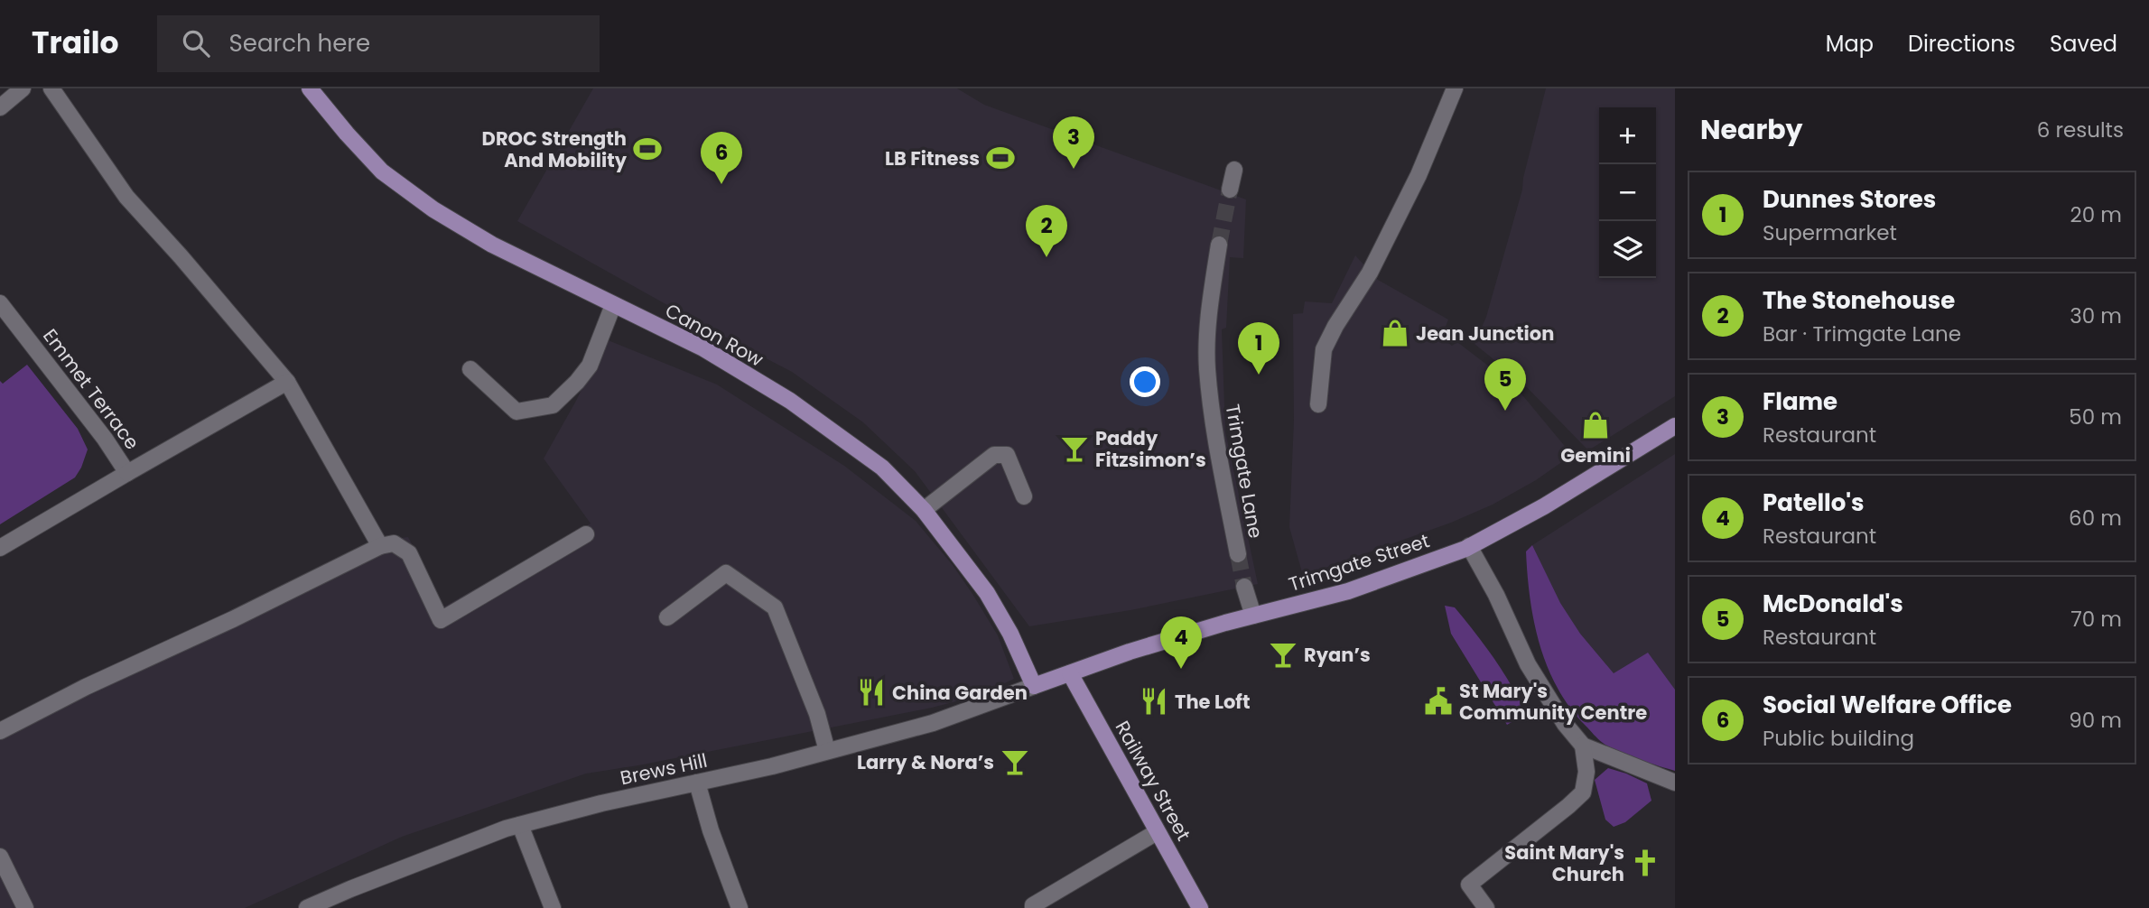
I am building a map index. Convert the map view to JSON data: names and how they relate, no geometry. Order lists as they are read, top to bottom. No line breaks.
{"streets":{"main road":["Canon Row","Trimgate Street","Railway Street"],"street":["Emmet Terrace","Trimgate Lane","Brews Hill"]},"crossings":[["Canon Row","Trimgate Street"],["Canon Row","Brews Hill"],["Trimgate Street","Brews Hill"],["Trimgate Street","Railway Street"]],"places":{"sports":["DROC Strength And Mobility","LB Fitness"],"shop":["Jean Junction","Gemini"],"bar":["Paddy Fitzsimon’s","Ryan’s","Larry & Nora’s"],"restaurant":["China Garden","The Loft"],"public building":["St Mary's Community Centre"],"church":["Saint Mary's Church"]},"page":{"header":"Trailo","search":"Search here","nav":["Map","Directions","Saved"],"heading":["Nearby","6 results"],"map_buttons":["+","−"],"pins":["3","6","2","1","5","4"],"list":[{"mark":"1","name":"Dunnes Stores","note":"Supermarket","value":"20 m"},{"mark":"2","name":"The Stonehouse","note":"Bar · Trimgate Lane","value":"30 m"},{"mark":"3","name":"Flame","note":"Restaurant","value":"50 m"},{"mark":"4","name":"Patello's","note":"Restaurant","value":"60 m"},{"mark":"5","name":"McDonald's","note":"Restaurant","value":"70 m"},{"mark":"6","name":"Social Welfare Office","note":"Public building","value":"90 m"}]}}
